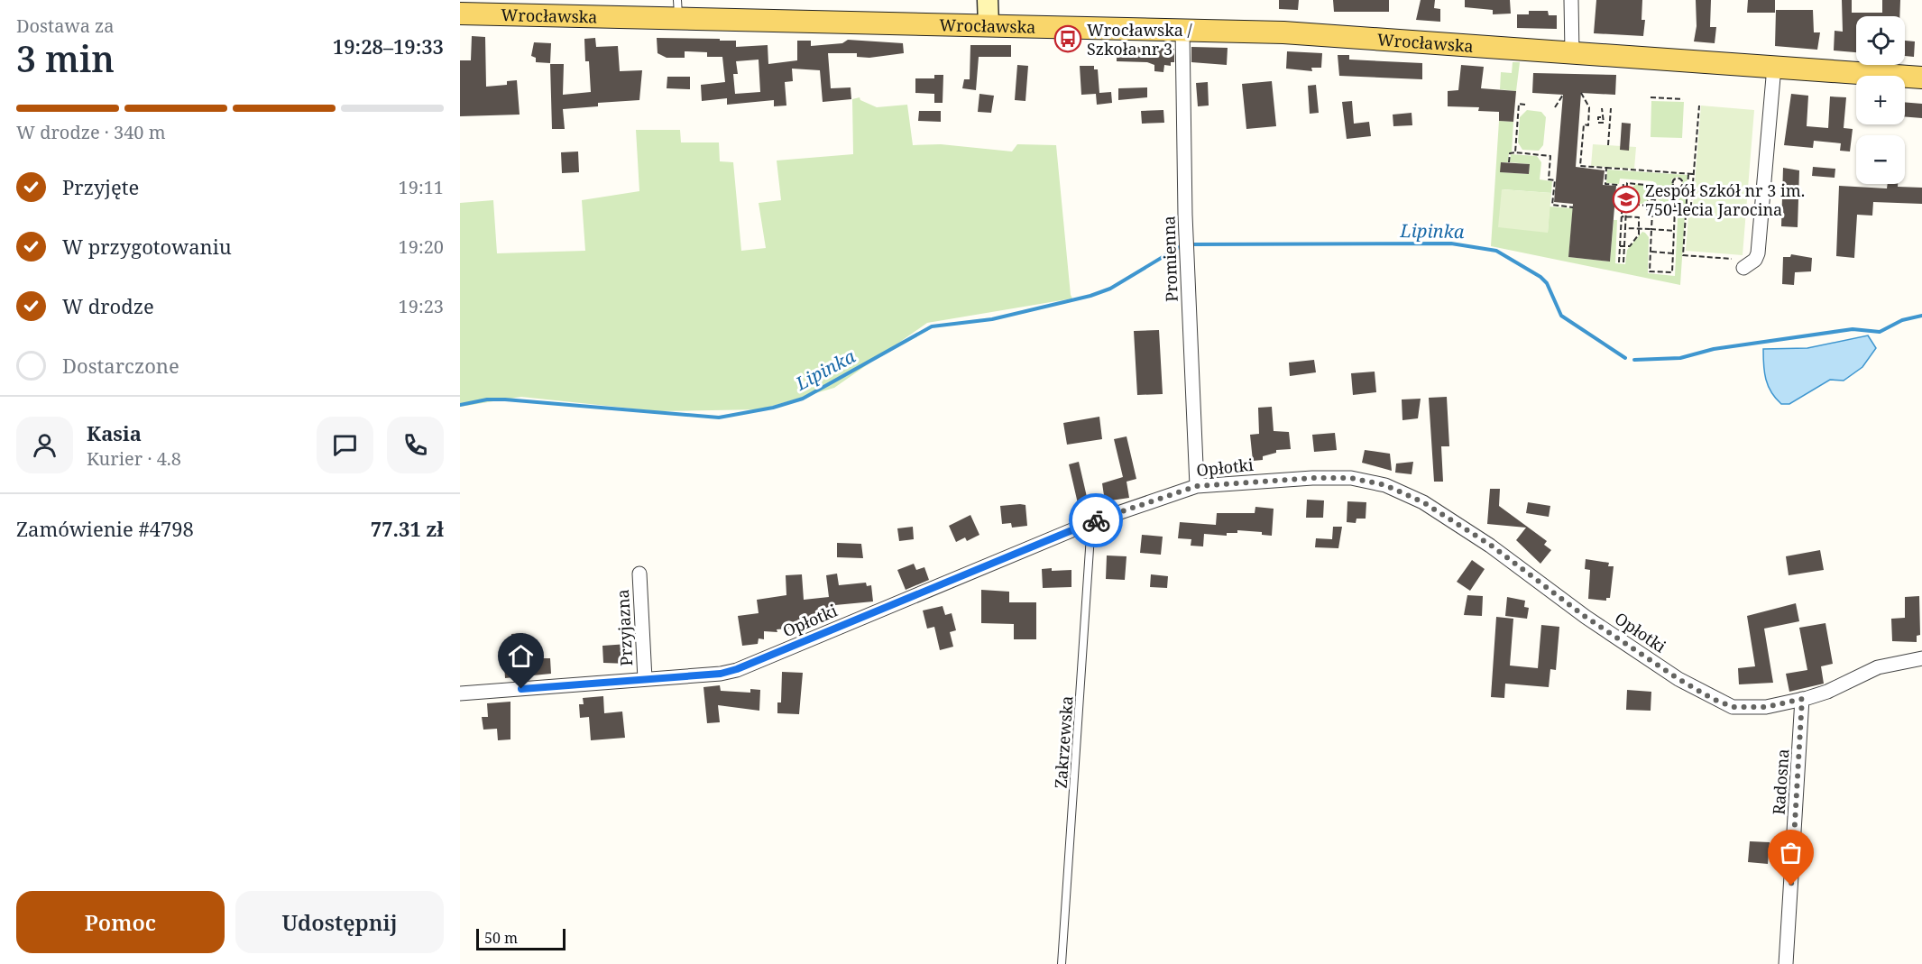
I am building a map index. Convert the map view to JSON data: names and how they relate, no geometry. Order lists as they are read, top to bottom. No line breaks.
{"streets":{"main road":["Wrocławska"],"street":["Promienna","Opłotki","Przyjazna","Radosna"],"lane":["Zakrzewska"]},"crossings":[["Wrocławska","Promienna"],["Promienna","Opłotki"],["Opłotki","Przyjazna"],["Opłotki","Zakrzewska"],["Opłotki","Radosna"]],"water":["Lipinka"],"places":{"bus stop":["Wrocławska / Szkoła nr 3"],"school or university":["Zespół Szkół nr 3 im. 750-lecia Jarocina"]},"scale_bar":"50 m","page":{"heading":["3 min","Dostawa za","19:28–19:33"],"panel":["Kasia","Kurier · 4.8","Zamówienie #4798","77.31 zł"],"map_buttons":["+","−"],"bar":"W drodze · 340 m","list":[["Przyjęte","19:11"],["W przygotowaniu","19:20"],["W drodze","19:23"],"Dostarczone"],"buttons":["Pomoc","Udostępnij"],"scale":"50 m"}}
